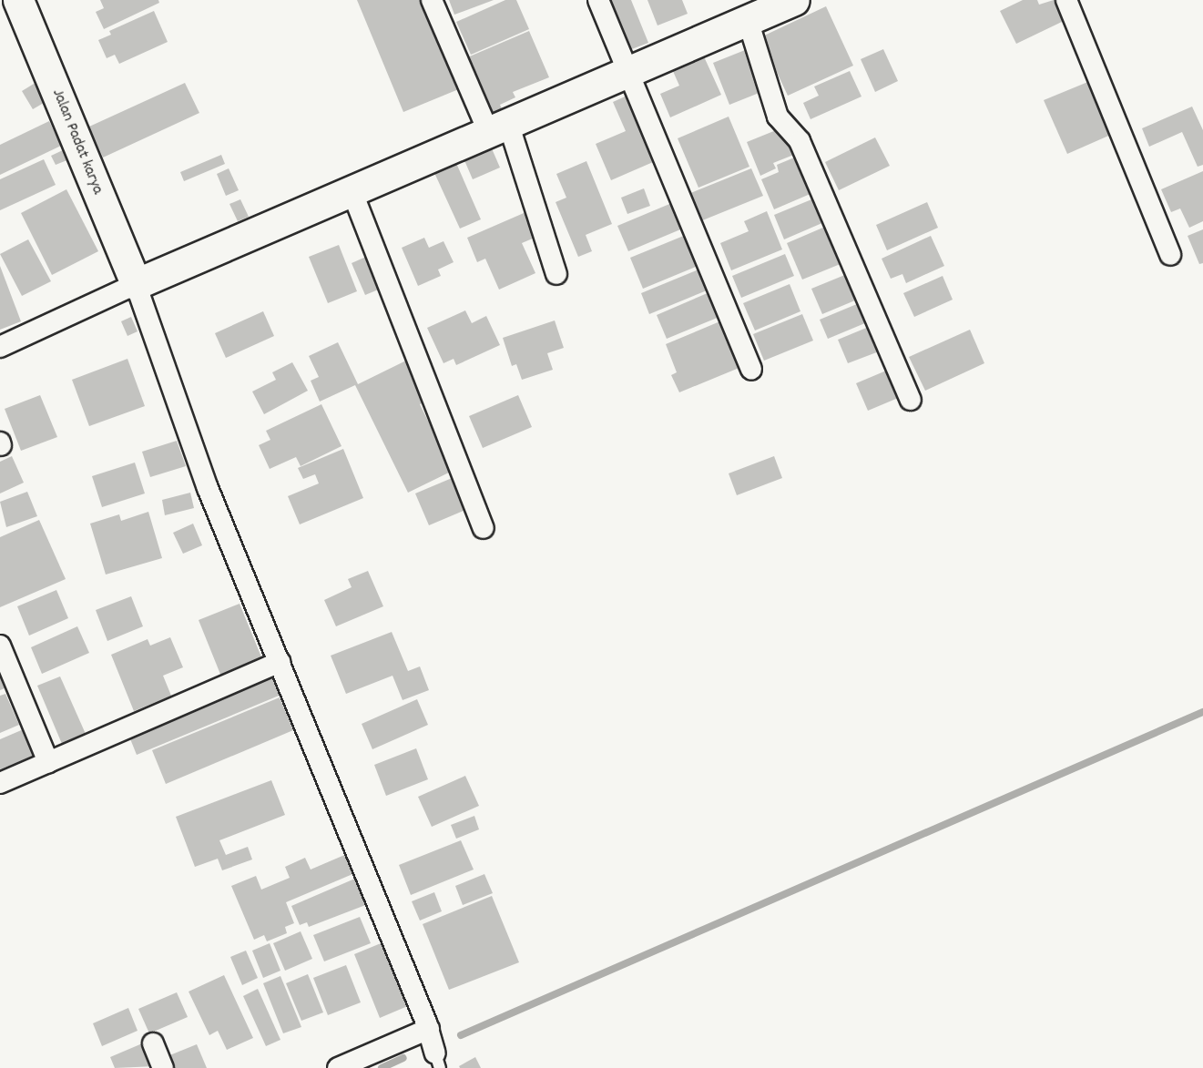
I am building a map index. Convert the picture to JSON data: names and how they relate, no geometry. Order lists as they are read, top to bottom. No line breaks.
{"streets":{"main road":["Jalan Padat karya"]}}
